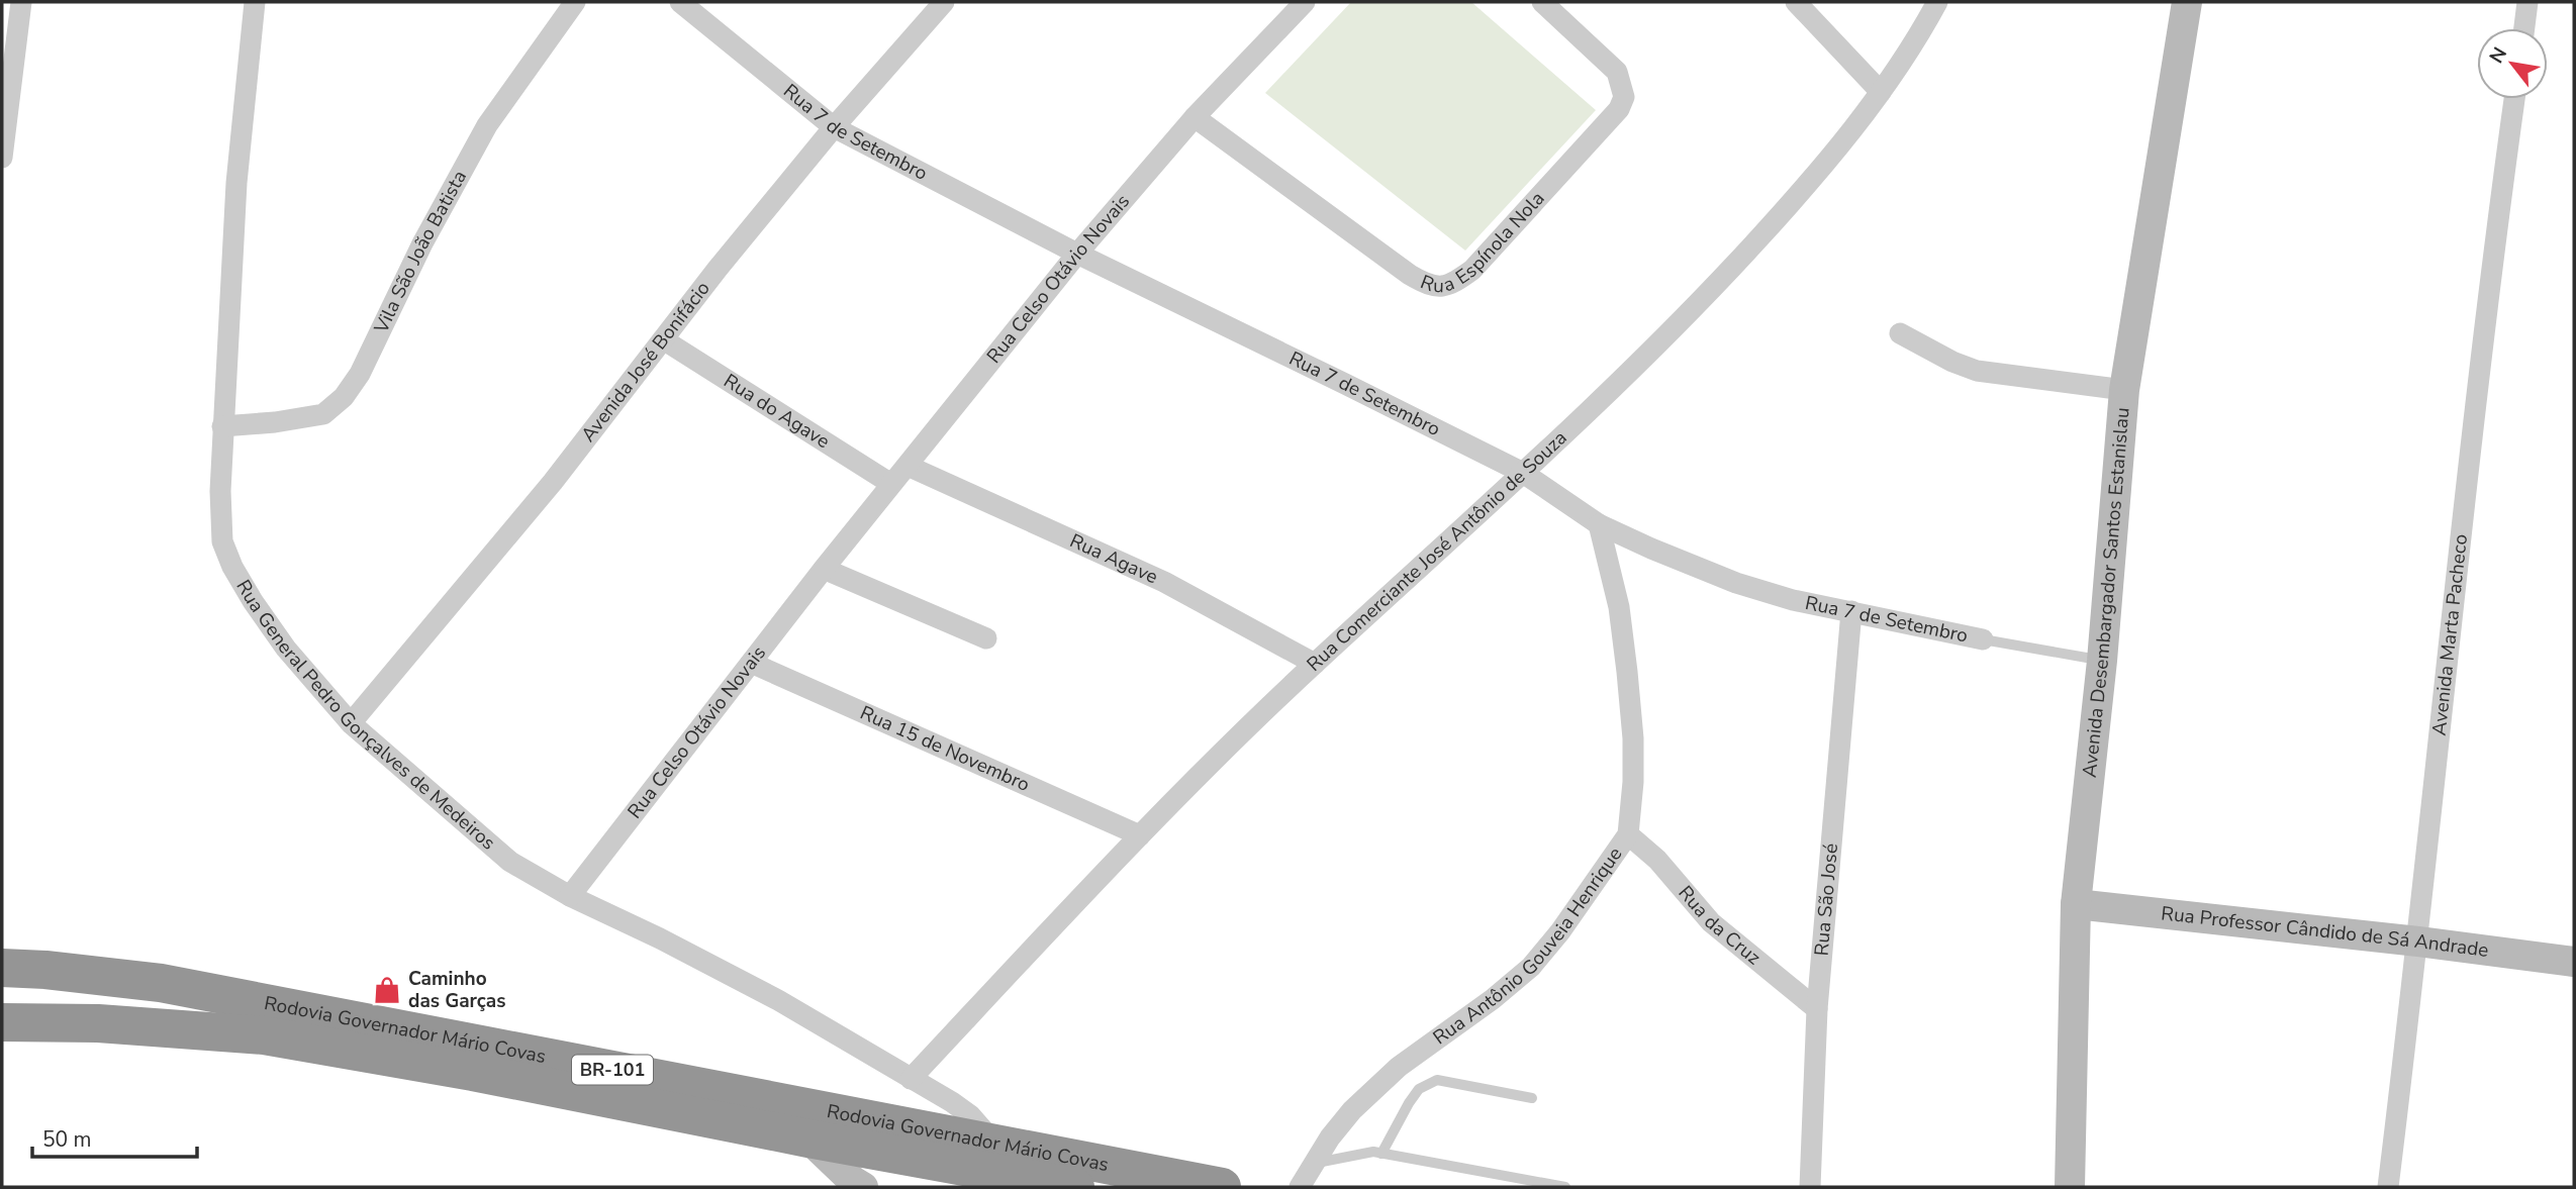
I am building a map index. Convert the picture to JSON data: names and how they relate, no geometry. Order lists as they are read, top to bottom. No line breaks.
{"streets":{"highway":["Rodovia Governador Mário Covas","BR-101"],"street":["Rua 7 de Setembro","Rua Espínola Nola","Vila São João Batista","Rua Celso Otávio Novais","Avenida José Bonifácio","Rua do Agave","Rua Comerciante José Antônio de Souza","Rua Agave","Avenida Desembargador Santos Estanislau","Avenida Marta Pacheco","Rua General Pedro Gonçalves de Medeiros","Rua 15 de Novembro","Rua São José","Rua da Cruz","Rua Professor Cândido de Sá Andrade","Rua Antônio Gouveia Henrique"]},"crossings":[["Rua 7 de Setembro","Rua Celso Otávio Novais"],["Rua 7 de Setembro","Avenida José Bonifácio"],["Rua 7 de Setembro","Rua Comerciante José Antônio de Souza"],["Rua 7 de Setembro","Avenida Desembargador Santos Estanislau"],["Rua 7 de Setembro","Rua São José"],["Rua 7 de Setembro","Rua Antônio Gouveia Henrique"],["Rua Espínola Nola","Rua Celso Otávio Novais"],["Vila São João Batista","Rua General Pedro Gonçalves de Medeiros"],["Rua Celso Otávio Novais","Rua do Agave"],["Rua Celso Otávio Novais","Rua Agave"],["Rua Celso Otávio Novais","Rua General Pedro Gonçalves de Medeiros"],["Rua Celso Otávio Novais","Rua 15 de Novembro"],["Avenida José Bonifácio","Rua do Agave"],["Avenida José Bonifácio","Rua General Pedro Gonçalves de Medeiros"],["Rua Comerciante José Antônio de Souza","Rua Agave"],["Rua Comerciante José Antônio de Souza","Rua General Pedro Gonçalves de Medeiros"],["Rua Comerciante José Antônio de Souza","Rua 15 de Novembro"],["Avenida Desembargador Santos Estanislau","Rua Professor Cândido de Sá Andrade"],["Avenida Marta Pacheco","Rua Professor Cândido de Sá Andrade"],["Rua General Pedro Gonçalves de Medeiros","Rodovia Governador Mário Covas"],["Rua São José","Rua da Cruz"],["Rua da Cruz","Rua Antônio Gouveia Henrique"]],"places":{"shop":["Caminho das Garças"]},"scale_bar":"50 m","north":"top left"}
